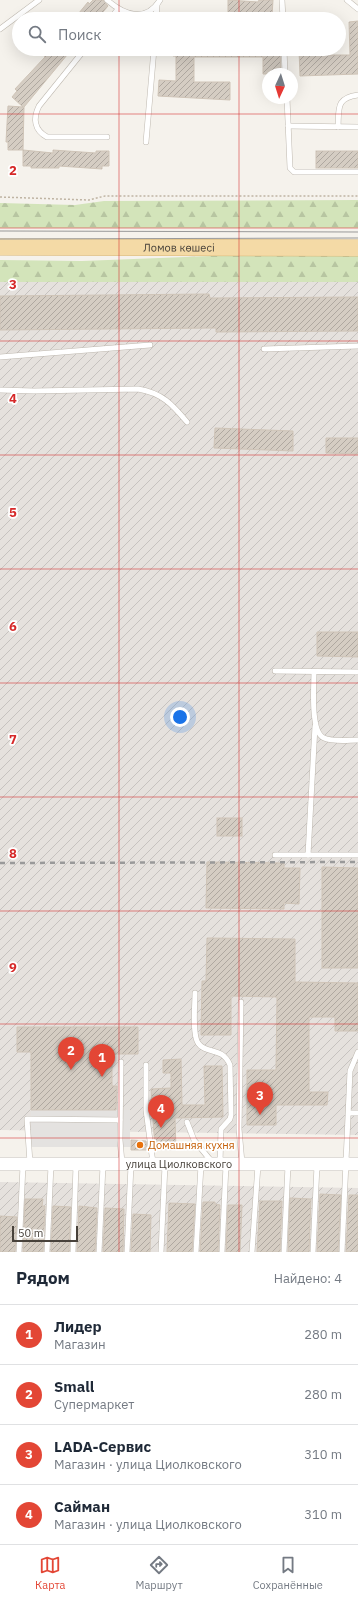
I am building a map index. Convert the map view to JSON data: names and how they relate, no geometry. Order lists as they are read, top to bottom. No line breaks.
{"streets":{"main road":["Ломов көшесі"],"street":["улица Циолковского"]},"places":["Домашняя кухня"],"scale_bar":"50 m","north":"bottom","page":{"search":"Поиск","pins":["2","1","3","4"],"scale":"50 m","heading":["Рядом","Найдено: 4"],"list":[{"mark":"1","name":"Лидер","note":"Магазин","value":"280 m"},{"mark":"2","name":"Small","note":"Супермаркет","value":"280 m"},{"mark":"3","name":"LADA-Сервис","note":"Магазин · улица Циолковского","value":"310 m"},{"mark":"4","name":"Сайман","note":"Магазин · улица Циолковского","value":"310 m"}],"nav":["Карта","Маршрут","Сохранённые"]},"grid":{"rows":["2","3","4","5","6","7","8","9"]}}
